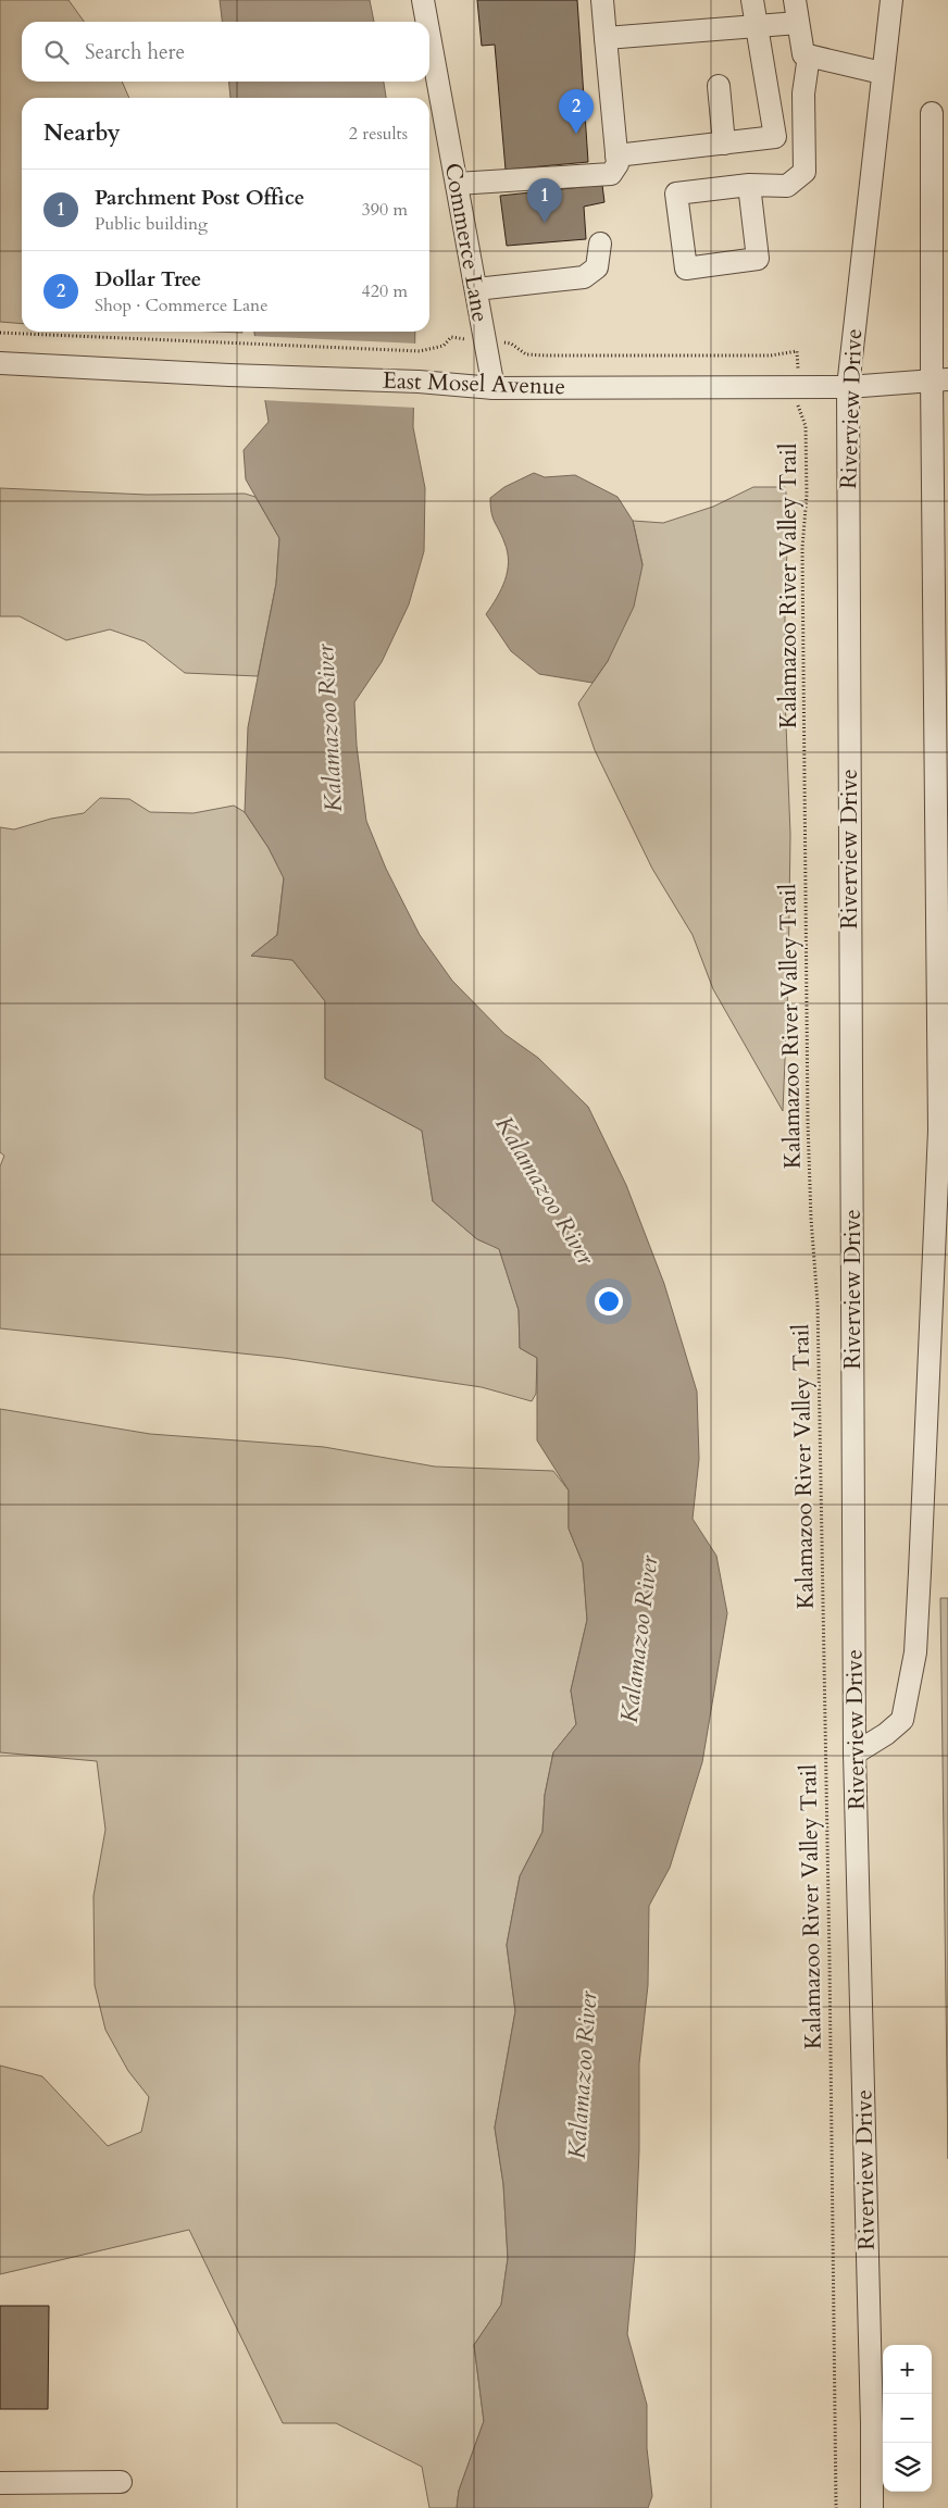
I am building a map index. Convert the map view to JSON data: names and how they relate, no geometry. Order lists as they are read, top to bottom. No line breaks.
{"streets":{"street":["Commerce Lane","East Mosel Avenue","Riverview Drive"],"path":["Kalamazoo River Valley Trail"]},"crossings":[["Commerce Lane","East Mosel Avenue"],["Commerce Lane","Kalamazoo River Valley Trail"],["East Mosel Avenue","Riverview Drive"],["East Mosel Avenue","Kalamazoo River Valley Trail"]],"water":["Kalamazoo River"],"page":{"search":"Search here","pins":["2","1"],"heading":["Nearby","2 results"],"list":[{"mark":"1","name":"Parchment Post Office","note":"Public building","value":"390 m"},{"mark":"2","name":"Dollar Tree","note":"Shop · Commerce Lane","value":"420 m"}],"map_buttons":["+","−"]}}
